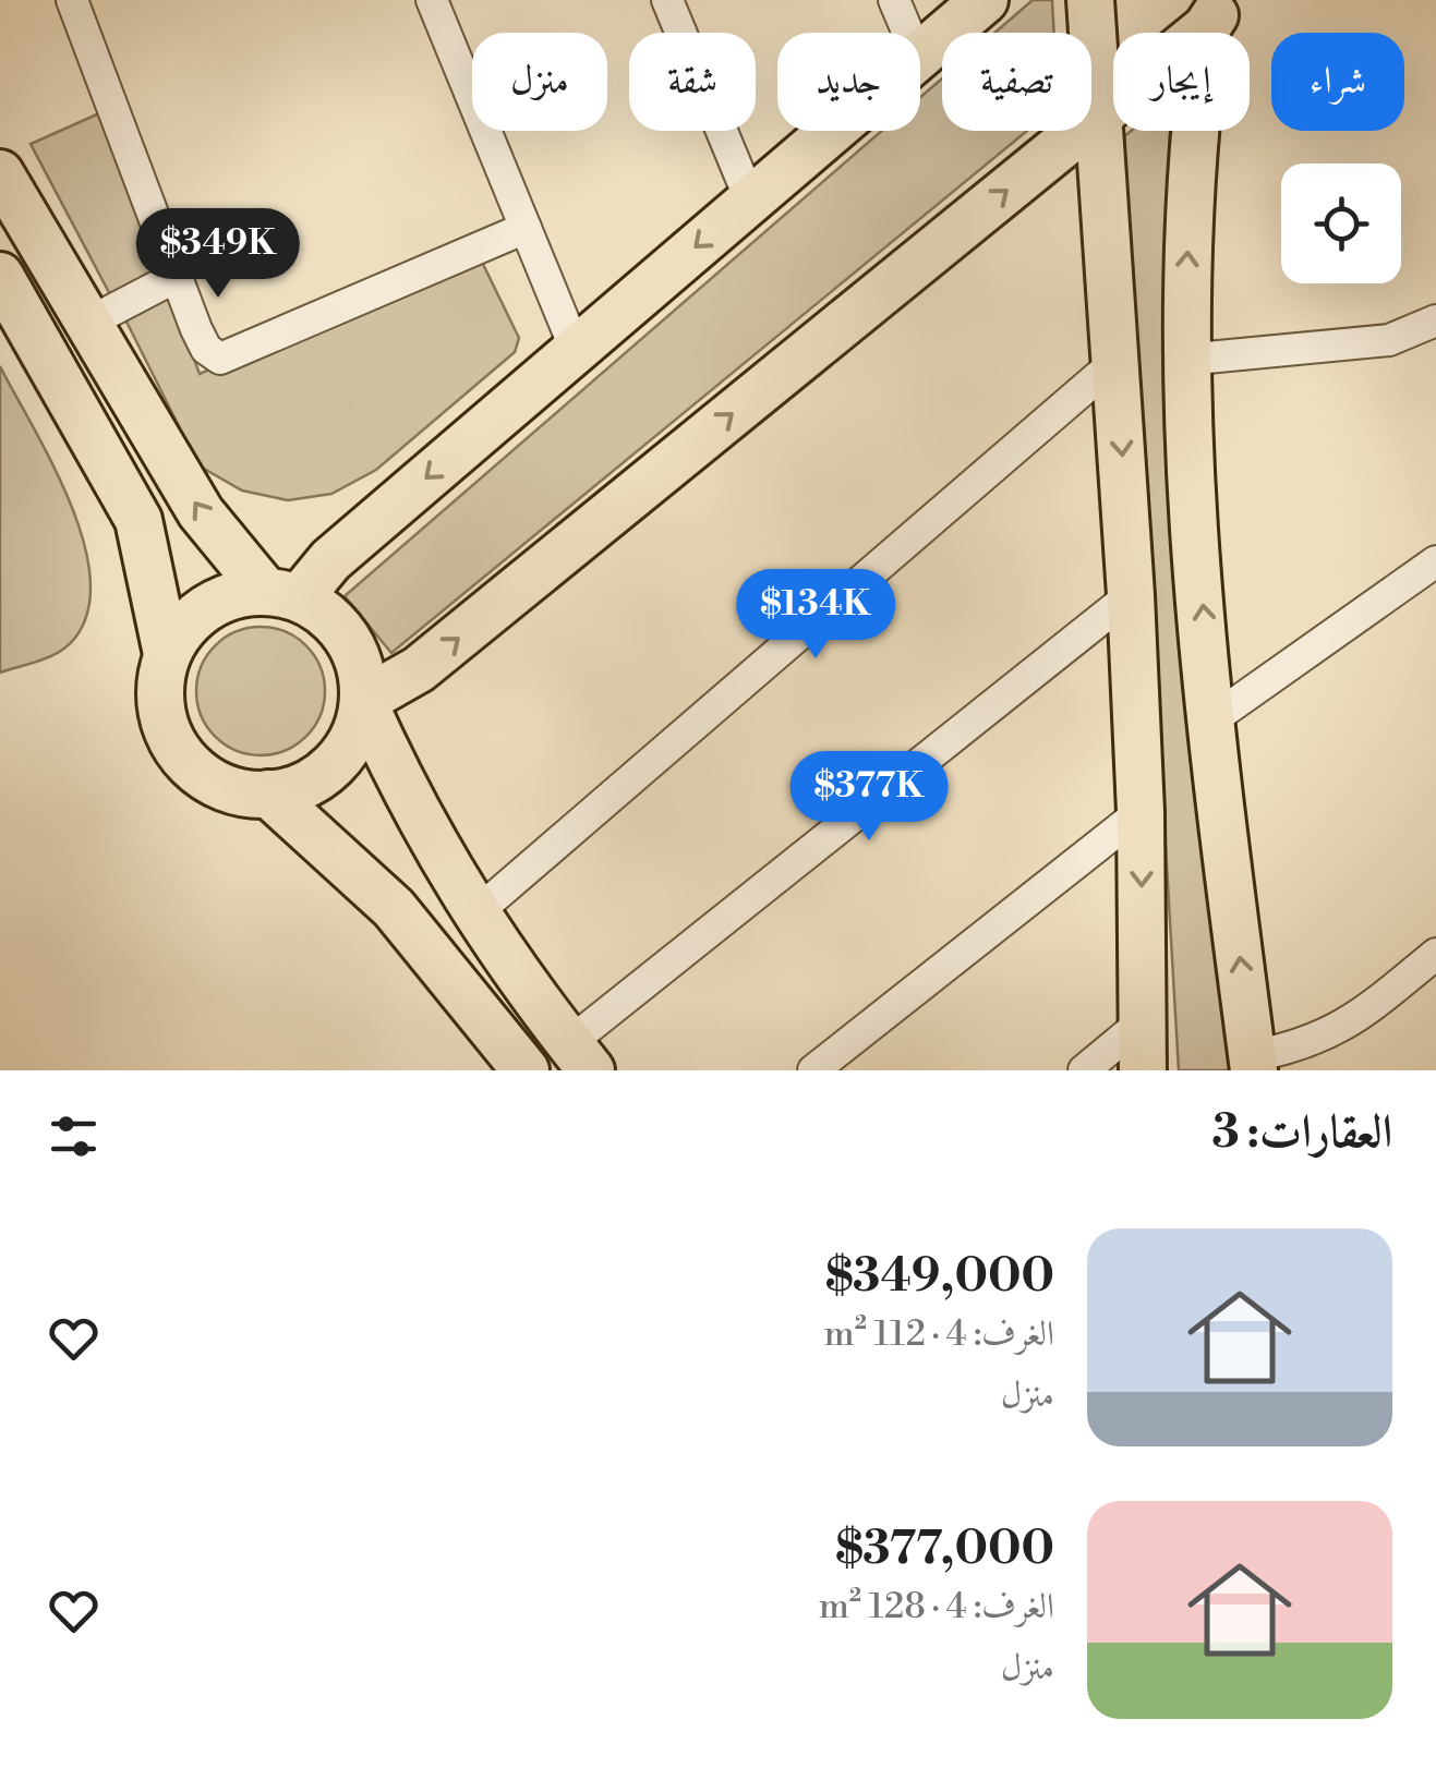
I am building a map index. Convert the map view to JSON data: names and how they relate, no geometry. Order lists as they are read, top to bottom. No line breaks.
{"page":{"chip":["شراء","إيجار","تصفية","جديد","شقة","منزل"],"price":["$349K","$134K","$377K"],"heading":"العقارات: 3","list":[{"name":"$349,000","note":"الغرف: 4 · 112 m² · منزل"},{"name":"$377,000","note":"الغرف: 4 · 128 m² · منزل"}]}}
